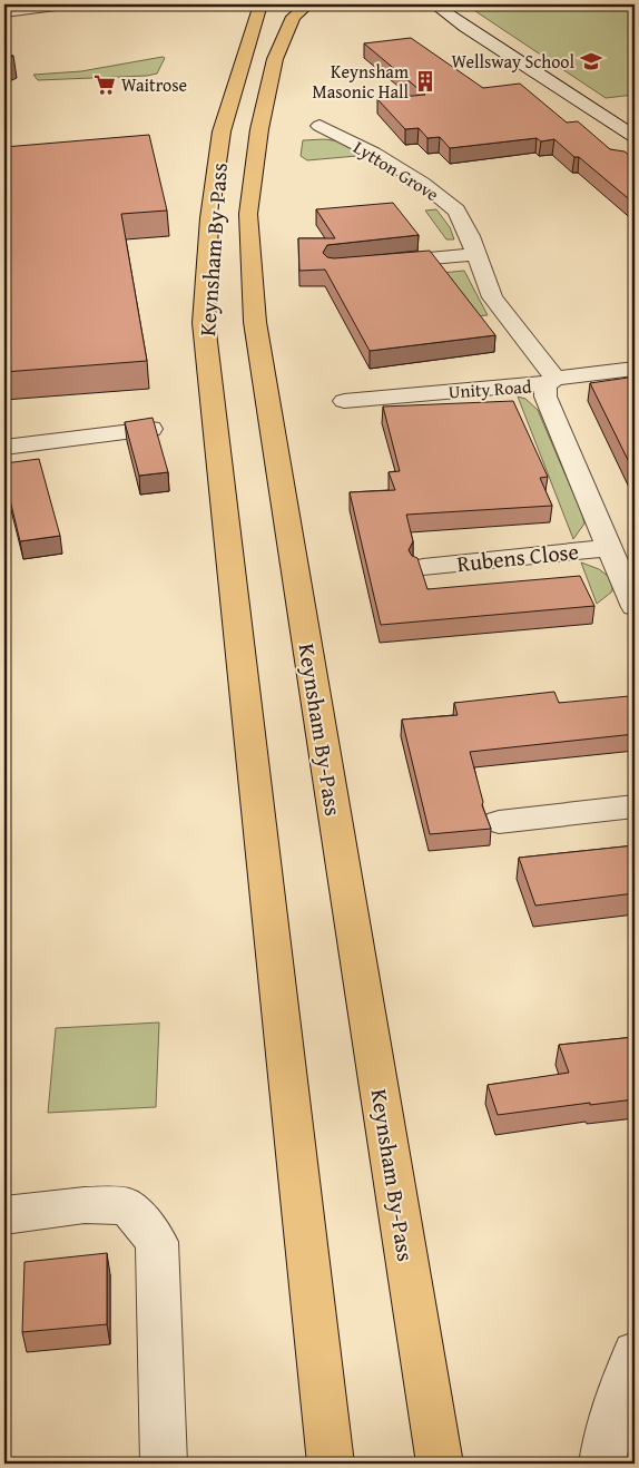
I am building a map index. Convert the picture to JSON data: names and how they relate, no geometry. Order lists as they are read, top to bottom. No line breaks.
{"streets":{"highway":["Keynsham By-Pass"],"street":["Lytton Grove","Unity Road","Rubens Close"]},"crossings":[["Lytton Grove","Unity Road"]],"places":{"school or university":["Wellsway School"],"building":["Keynsham Masonic Hall"],"supermarket":["Waitrose"]}}
